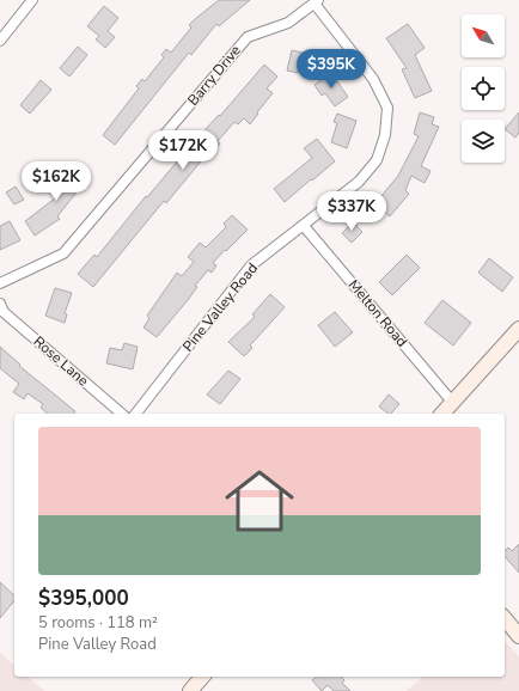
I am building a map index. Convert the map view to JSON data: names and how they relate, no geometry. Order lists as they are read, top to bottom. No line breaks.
{"streets":{"street":["Barry Drive","Pine Valley Road","Melton Road","Rose Lane"]},"crossings":[["Barry Drive","Pine Valley Road"],["Pine Valley Road","Melton Road"]],"north":"top left","page":{"price":["$395K","$172K","$162K","$337K"],"list":[{"name":"$395,000","note":"5 rooms · 118 m² · Pine Valley Road"}]}}
